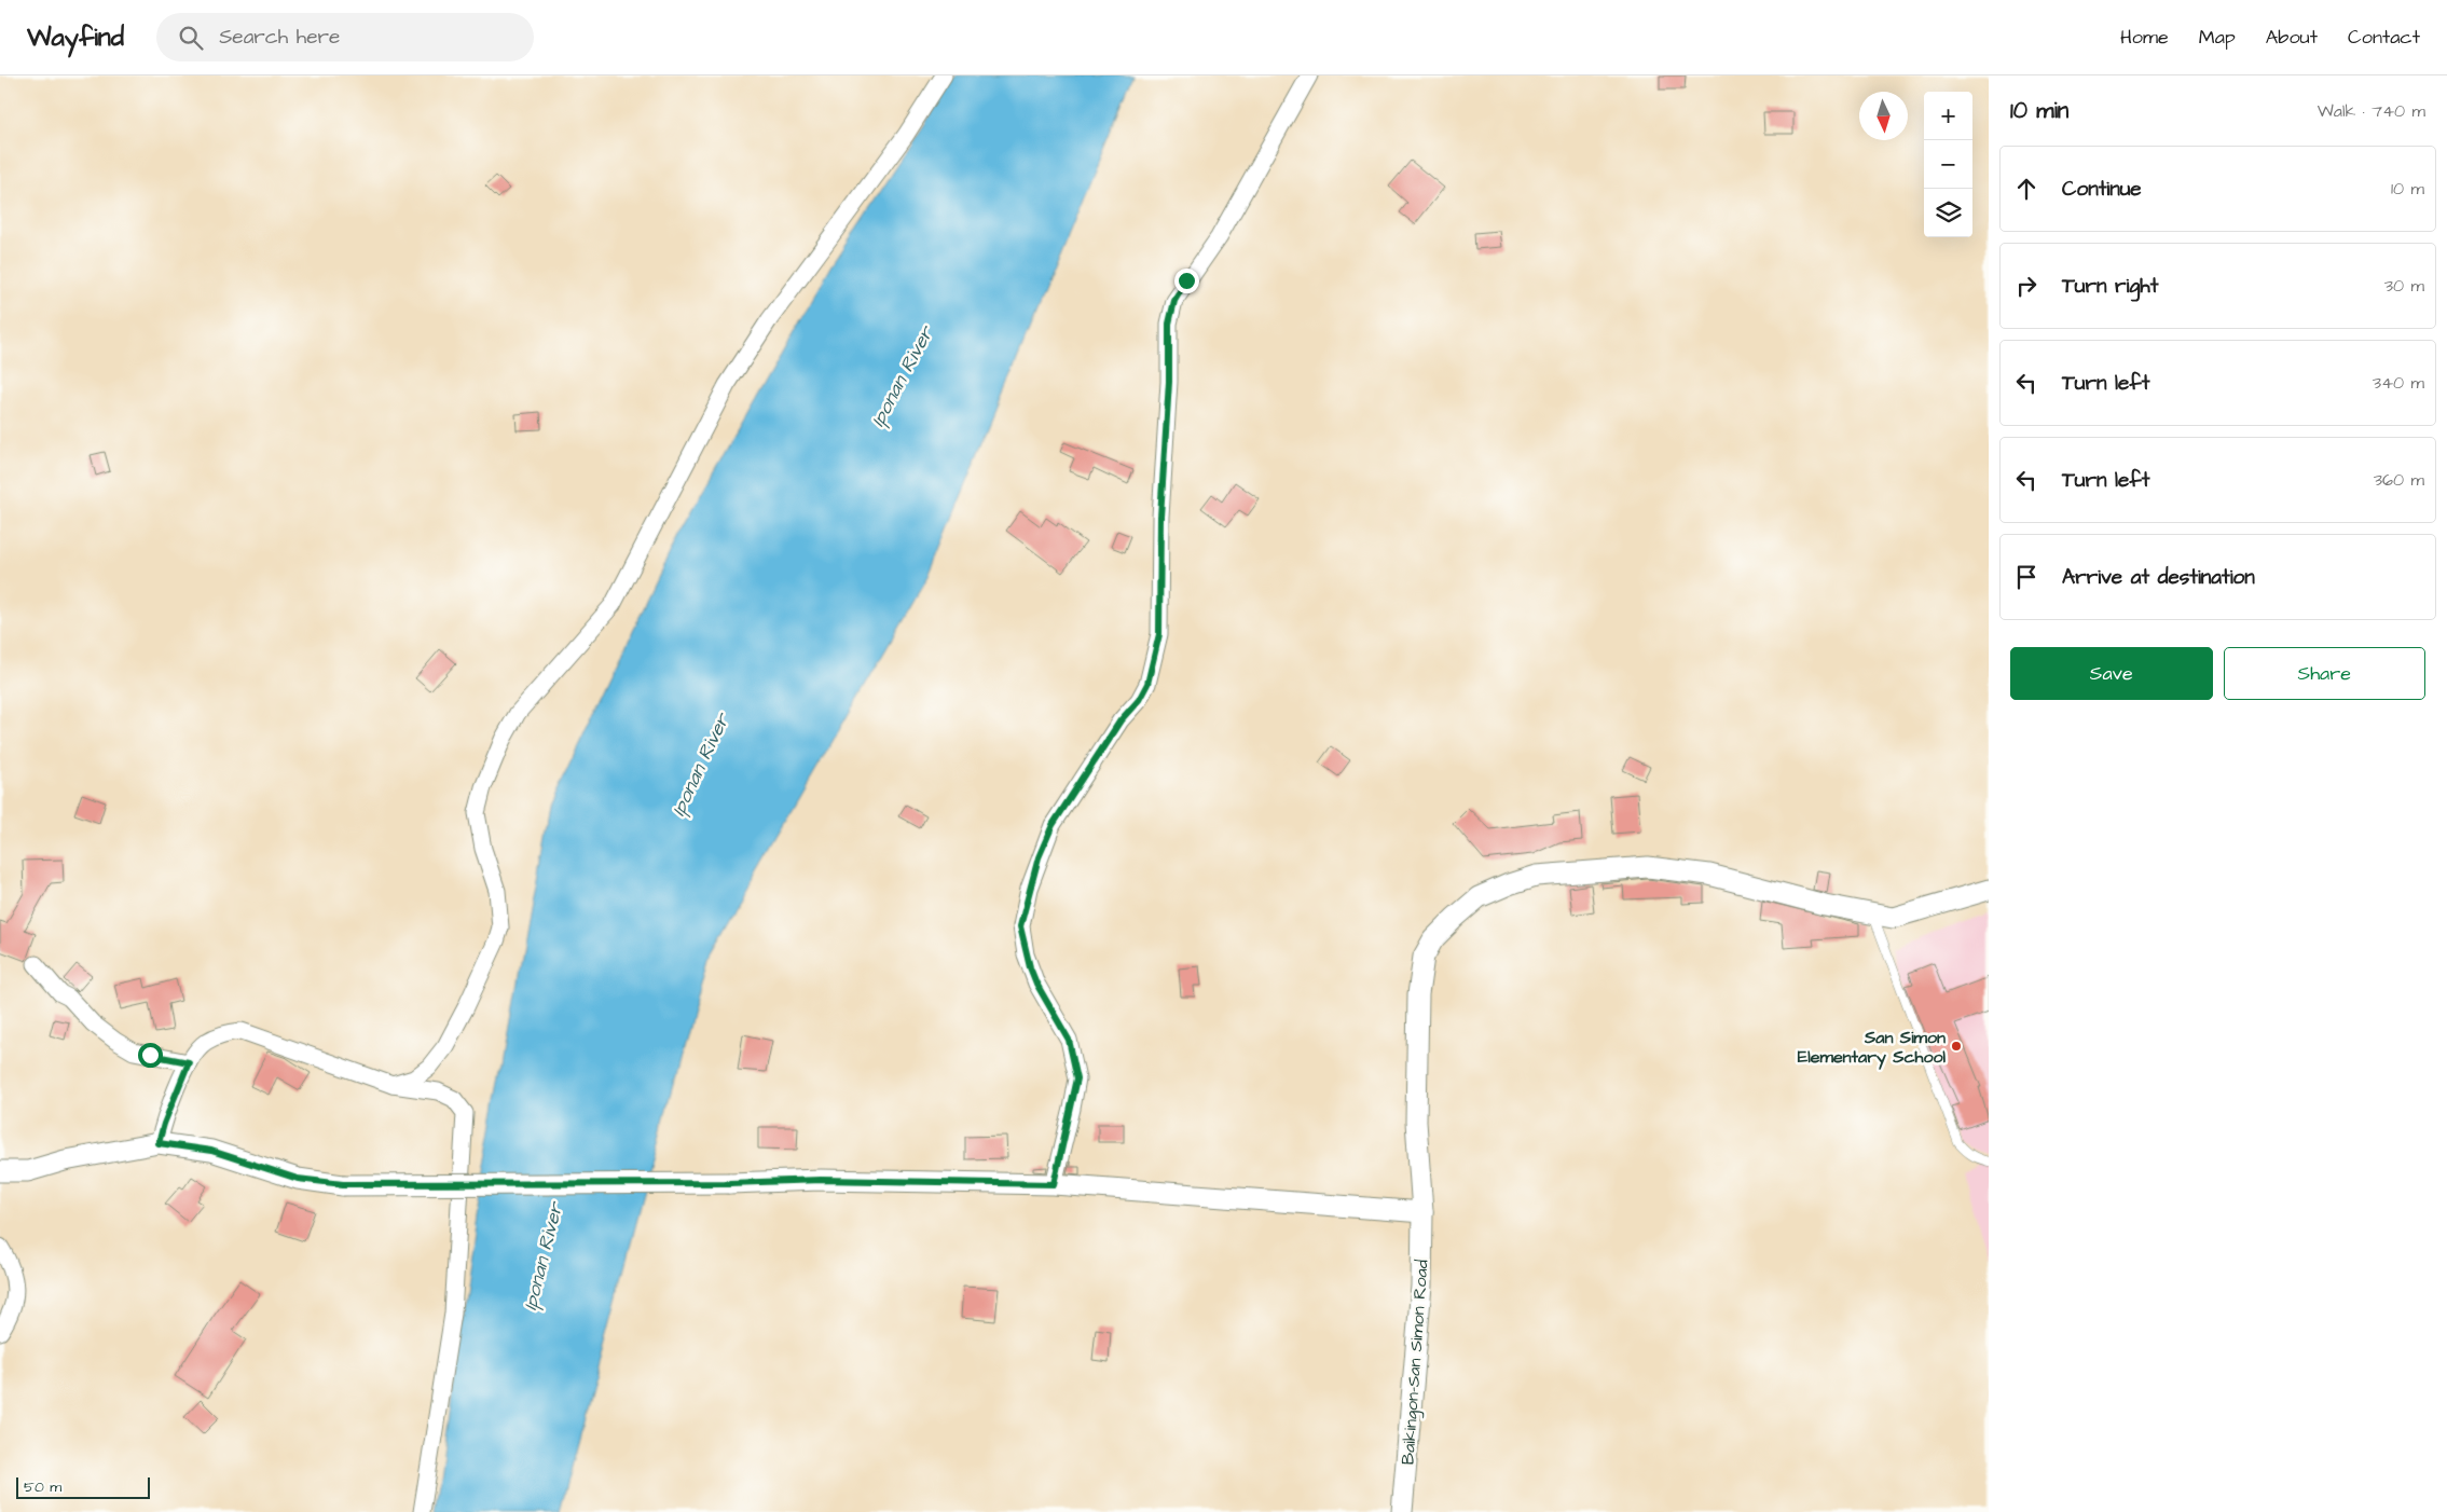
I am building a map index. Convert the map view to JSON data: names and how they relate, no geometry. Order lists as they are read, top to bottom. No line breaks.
{"streets":{"street":["Baikingon-San Simon Road"]},"water":["Iponan River"],"places":["San Simon Elementary School"],"scale_bar":"50 m","north":"bottom","page":{"header":"Wayfind","search":"Search here","nav":["Home","Map","About","Contact"],"heading":["10 min","Walk · 740 m"],"map_buttons":["+","−"],"list":[["Continue","10 m"],["Turn right","30 m"],["Turn left","340 m"],["Turn left","360 m"],"Arrive at destination"],"buttons":["Save","Share"],"scale":"50 m"}}
